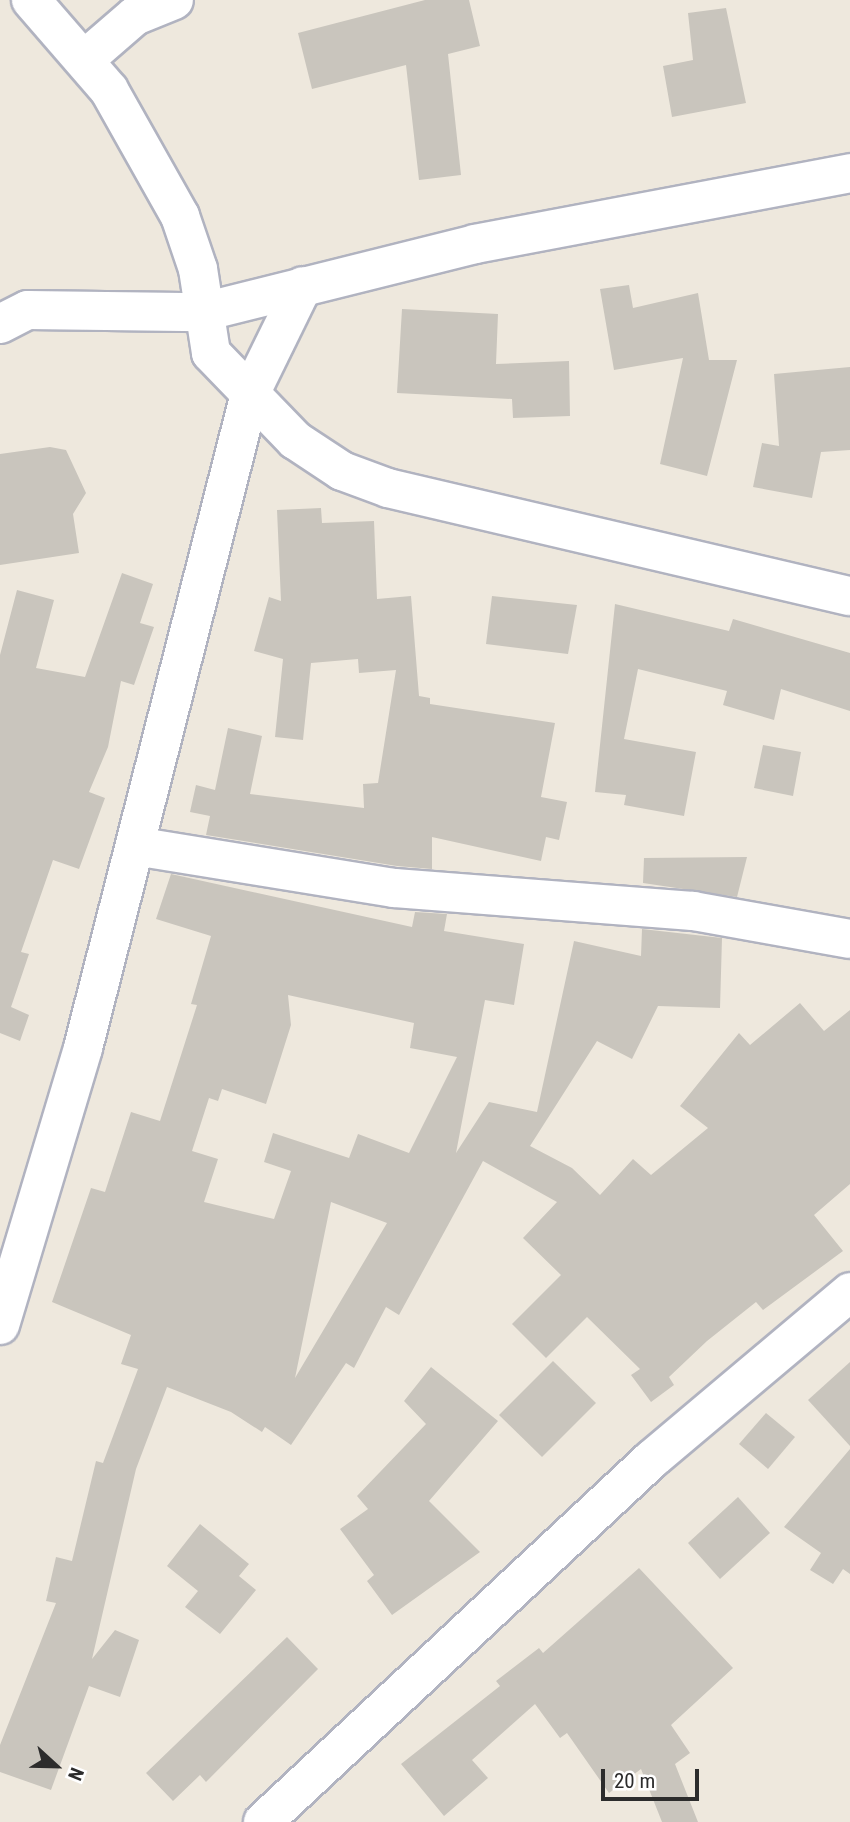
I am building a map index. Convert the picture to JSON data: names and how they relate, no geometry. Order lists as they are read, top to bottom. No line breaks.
{"scale_bar":"20 m","north":"right"}
